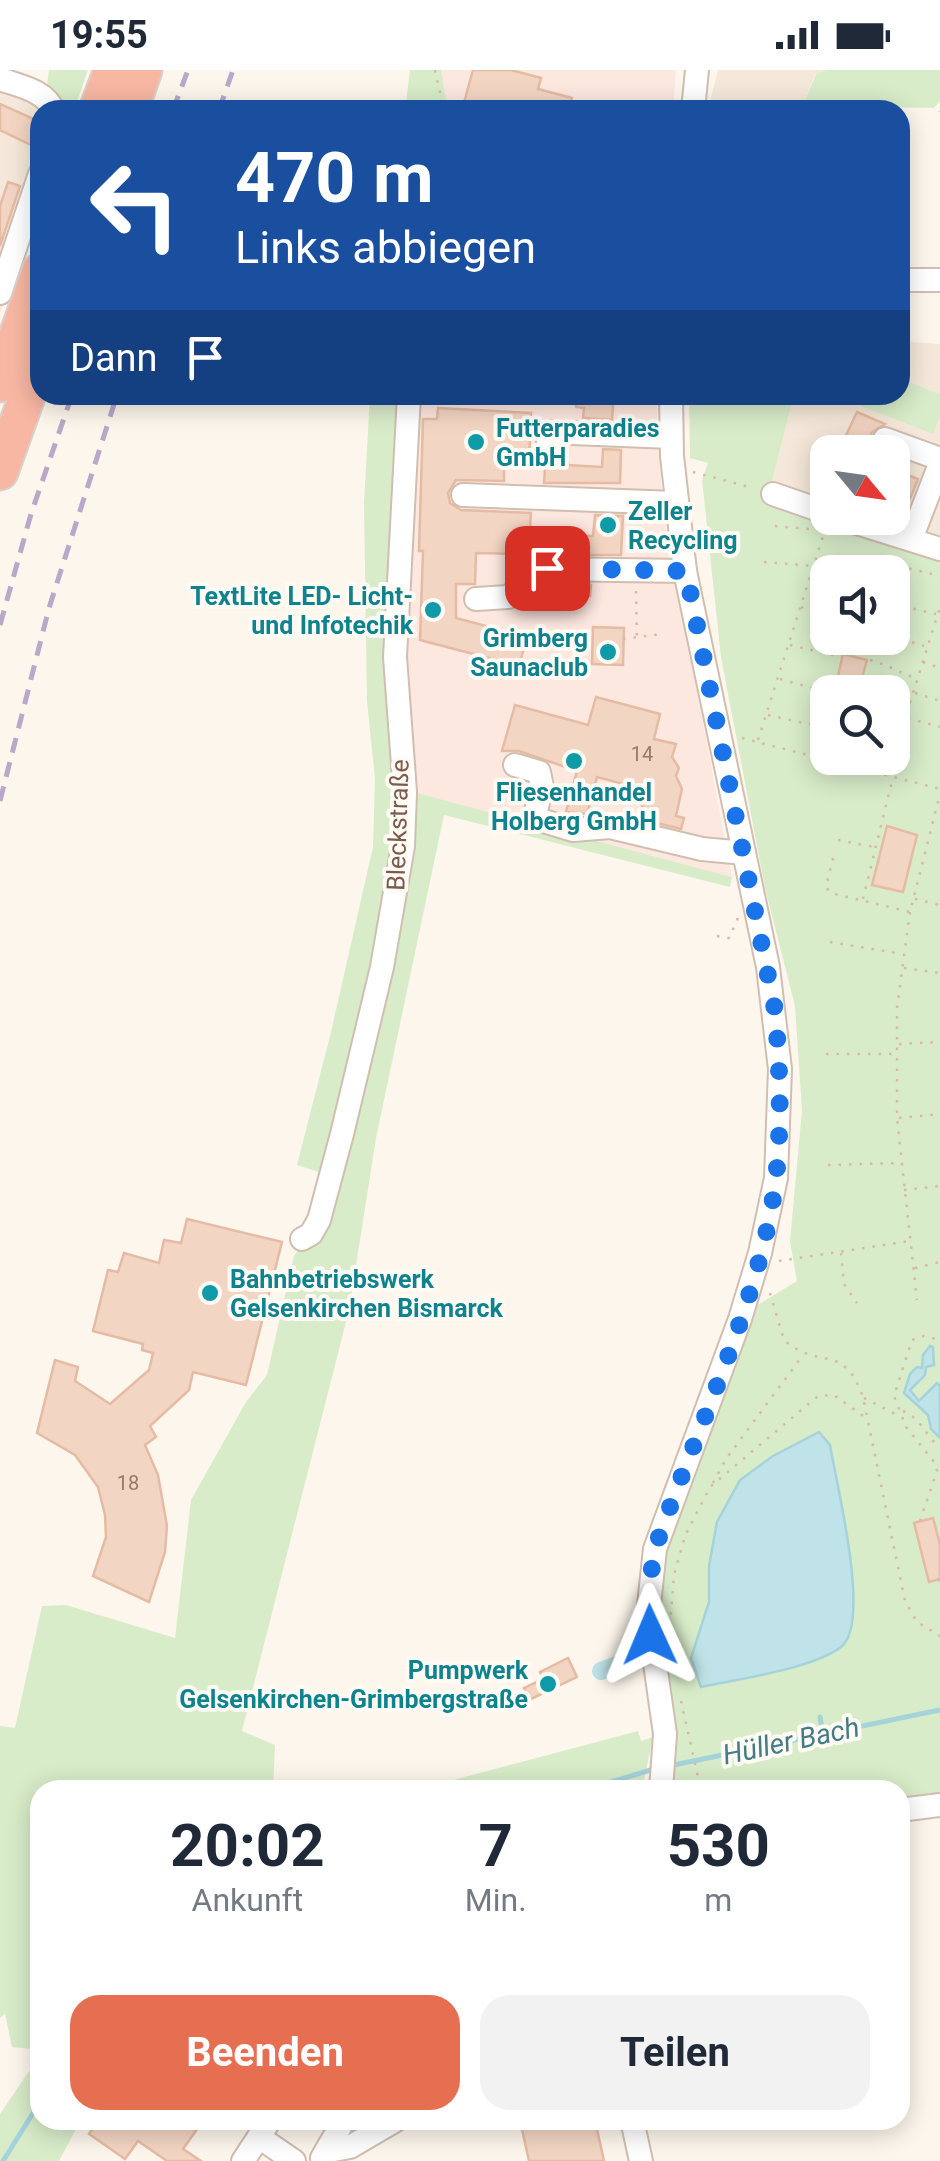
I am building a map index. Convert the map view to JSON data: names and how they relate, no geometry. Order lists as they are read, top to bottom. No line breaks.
{"streets":{"street":["Bleckstraße"]},"water":["Hüller Bach"],"places":["Futterparadies GmbH","Zeller Recycling","TextLite LED- Licht- und Infotechik","Grimberg Saunaclub","Fliesenhandel Holberg GmbH","Bahnbetriebswerk Gelsenkirchen Bismarck","Pumpwerk Gelsenkirchen-Grimbergstraße"],"house_numbers":["14","18"],"north":"bottom right","page":{"status":"19:55","turn":["470 m","Links abbiegen"],"then":"Dann","eta":["20:02","Ankunft","7","Min.","530","m"],"buttons":["Beenden","Teilen"]}}
